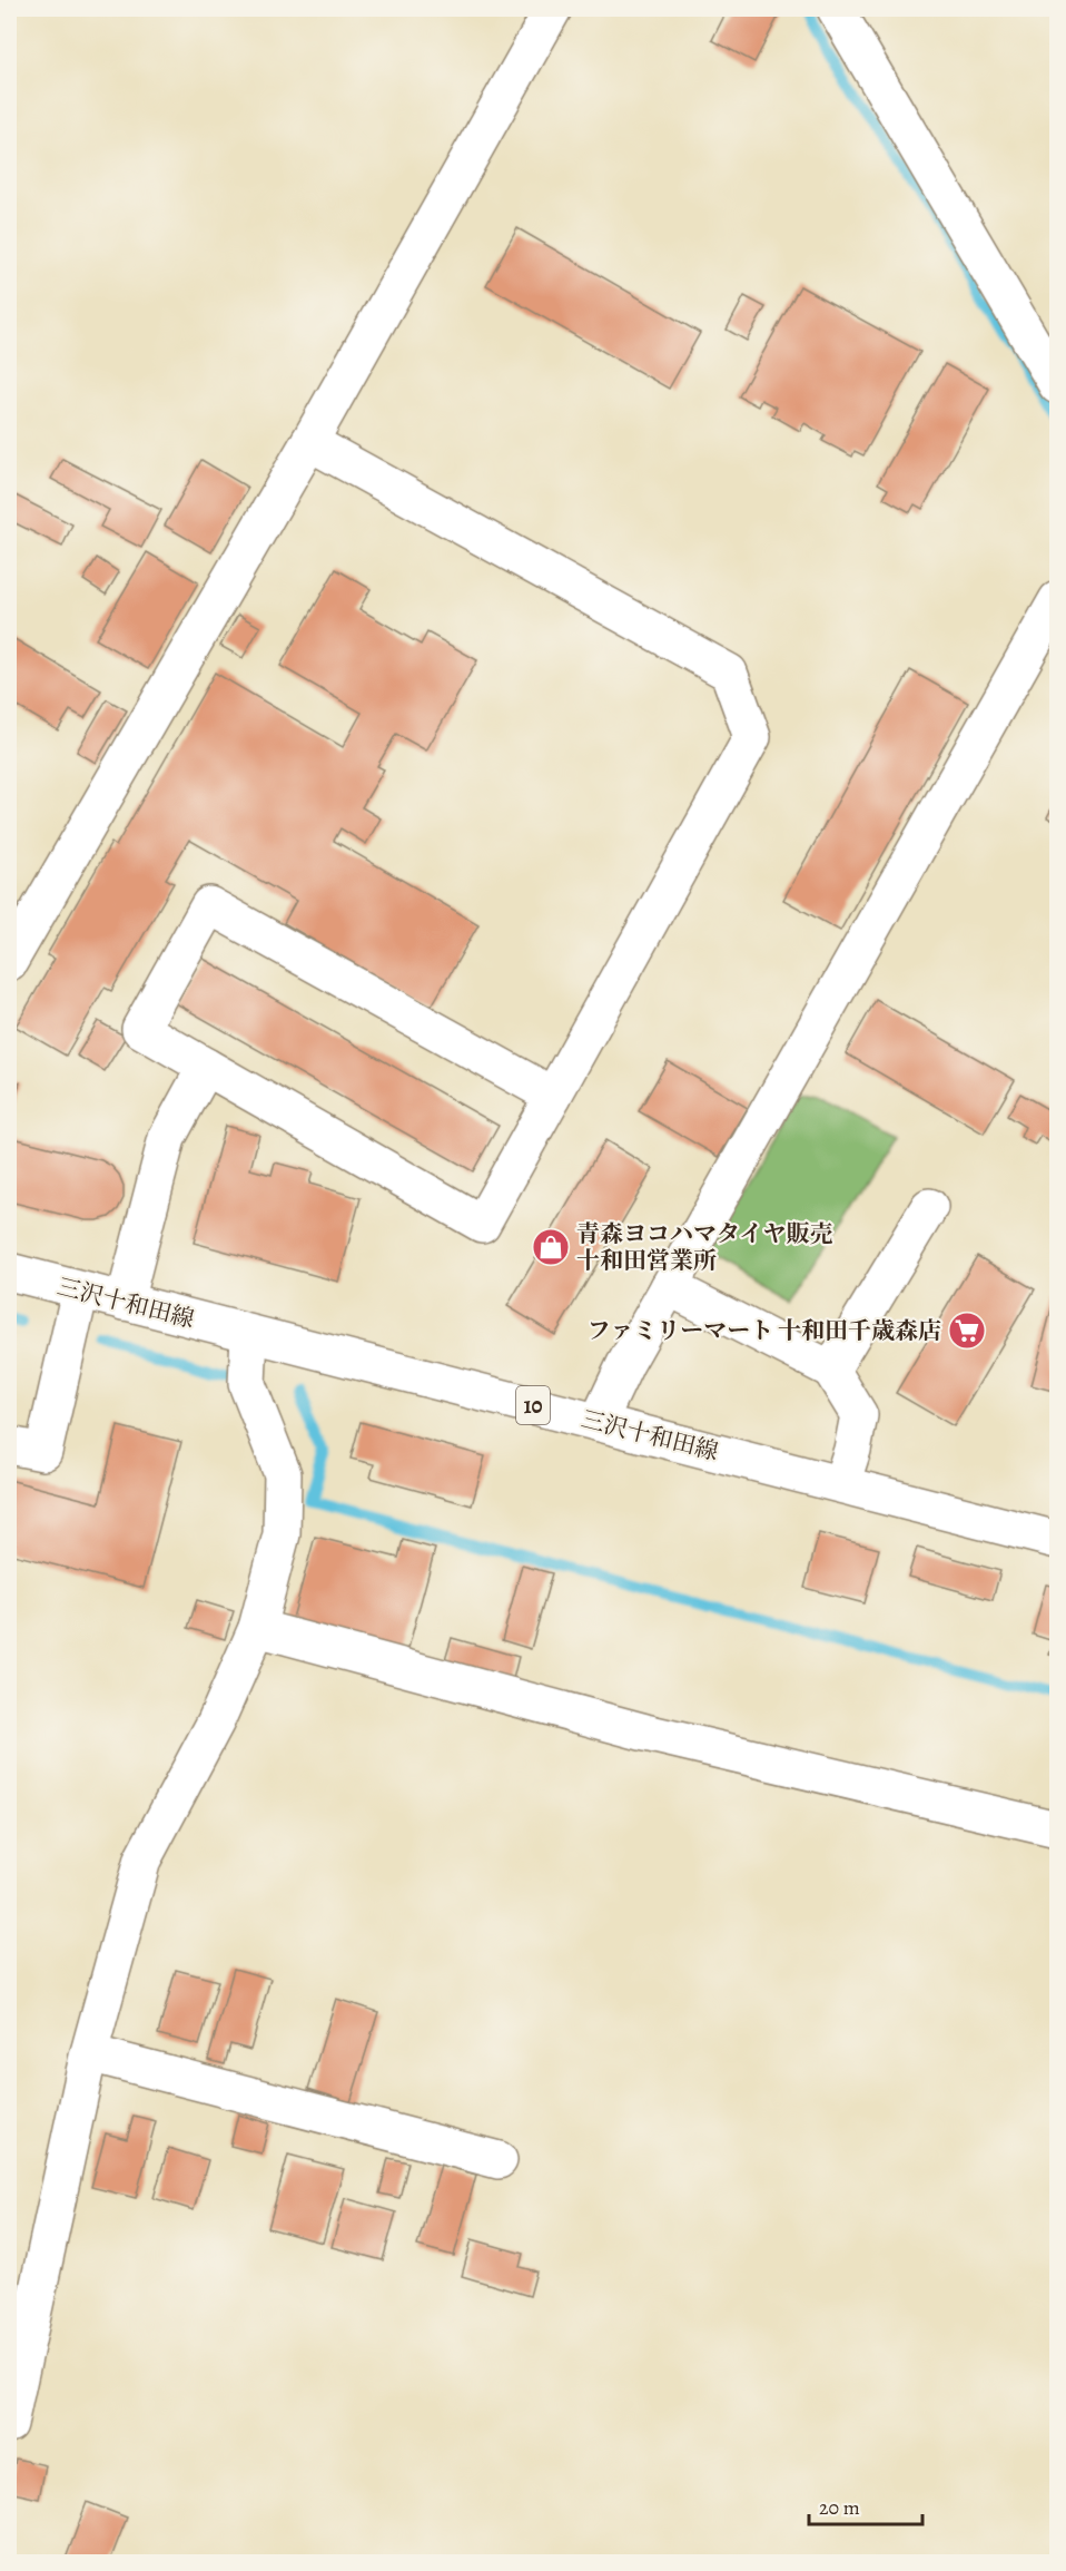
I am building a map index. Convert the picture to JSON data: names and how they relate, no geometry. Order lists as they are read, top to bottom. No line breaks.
{"streets":{"street":["三沢十和田線","10"]},"places":{"shop":["青森ヨコハマタイヤ販売 十和田営業所"],"supermarket":["ファミリーマート 十和田千歳森店"]},"scale_bar":"20 m"}
